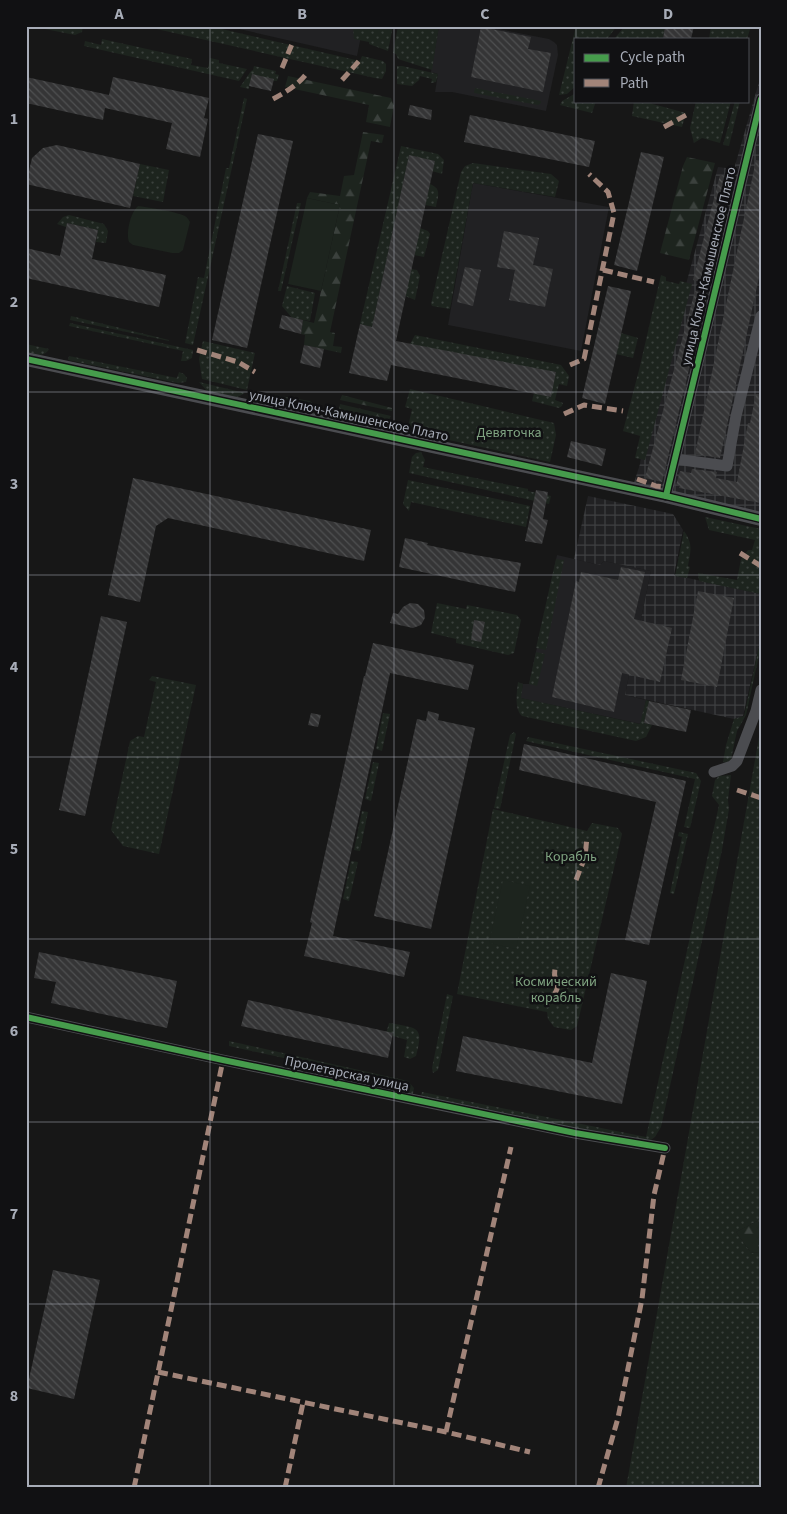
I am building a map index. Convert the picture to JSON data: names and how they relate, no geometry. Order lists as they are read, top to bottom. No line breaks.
{"streets":{"street":["улица Ключ-Камышенское Плато","Пролетарская улица"]},"parks":["Девяточка","Корабль","Космический корабль"],"legend":["Cycle path","Path"],"grid":{"columns":["A","B","C","D"],"rows":["1","2","3","4","5","6","7","8"]}}
